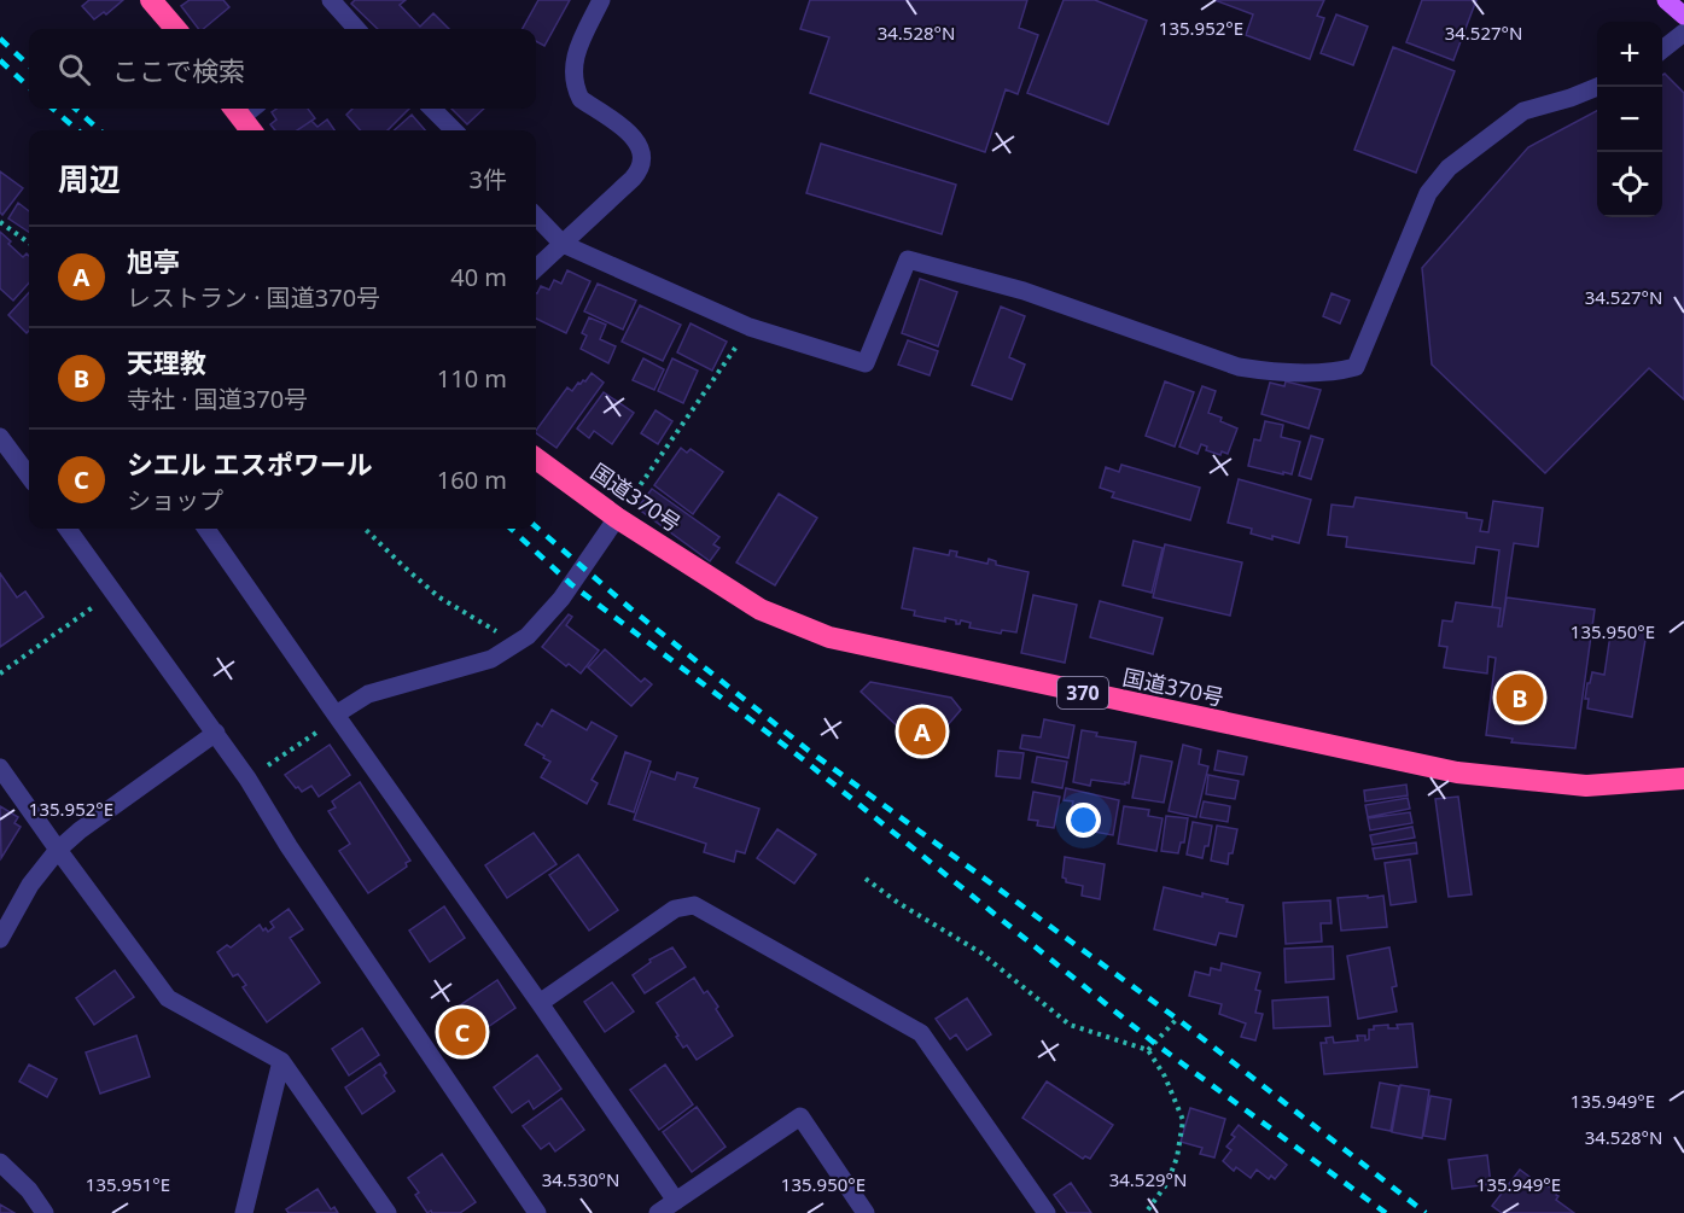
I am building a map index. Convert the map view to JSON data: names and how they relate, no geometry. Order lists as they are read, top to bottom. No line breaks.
{"streets":{"highway":["国道370号","370"]},"page":{"map_buttons":["+","−"],"search":"ここで検索","heading":["周辺","3件"],"list":[{"mark":"A","name":"旭亭","note":"レストラン · 国道370号","value":"40 m"},{"mark":"B","name":"天理教","note":"寺社 · 国道370号","value":"110 m"},{"mark":"C","name":"シエル エスポワール","note":"ショップ","value":"160 m"}],"pins":["B","A","C"]},"coordinates":["135.952°E","34.528°N","34.527°N","135.950°E","135.949°E","34.530°N","34.529°N","135.951°E"]}
